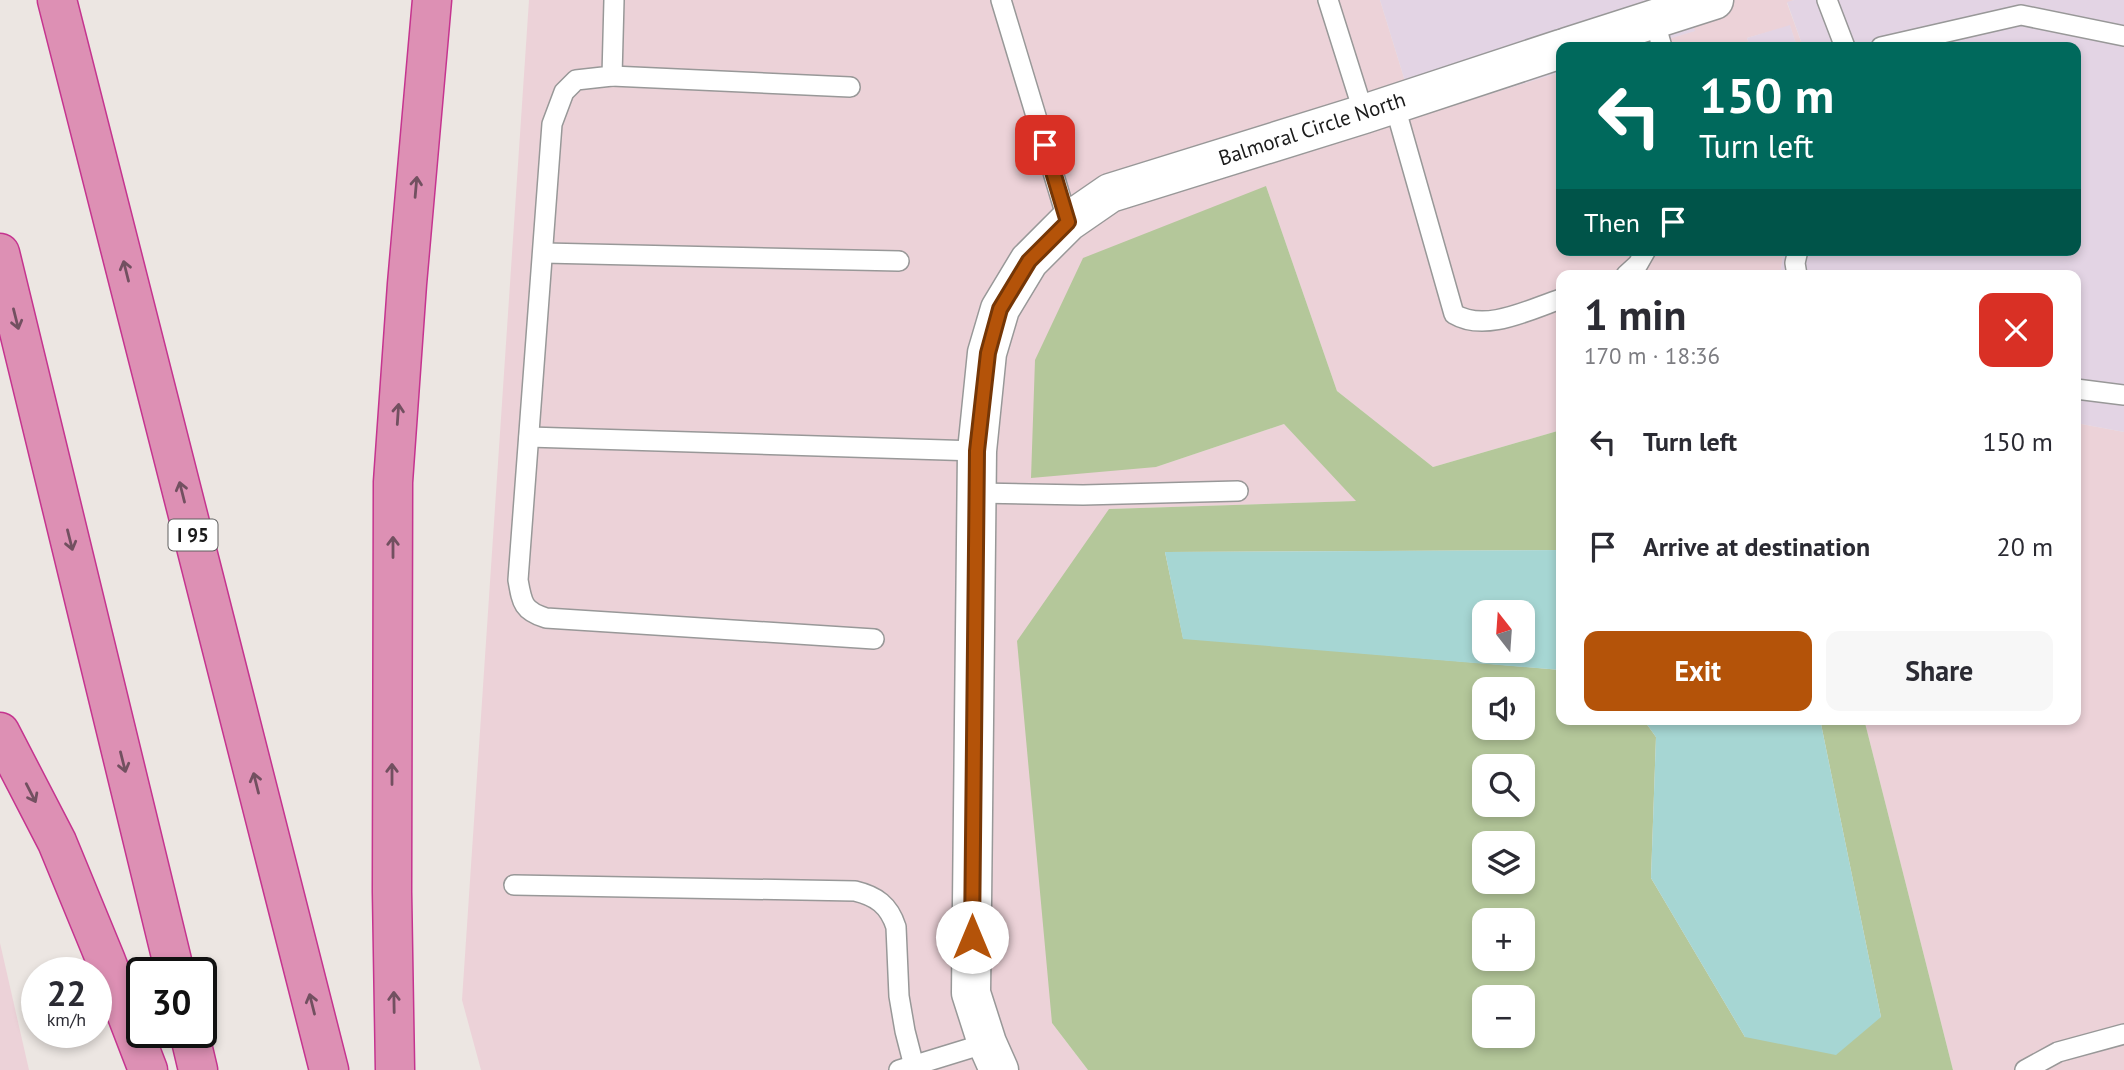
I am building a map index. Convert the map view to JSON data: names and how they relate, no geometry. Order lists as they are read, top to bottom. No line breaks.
{"streets":{"highway":["I 95"],"street":["Balmoral Circle North"]},"north":"top","page":{"turn":["150 m","Turn left"],"then":"Then","heading":["1 min","170 m · 18:36"],"list":[{"name":"Turn left","value":"150 m"},{"name":"Arrive at destination","value":"20 m"}],"map_buttons":["+","−"],"buttons":["Exit","Share"],"speed":"22 km/h","limit":"30"}}
